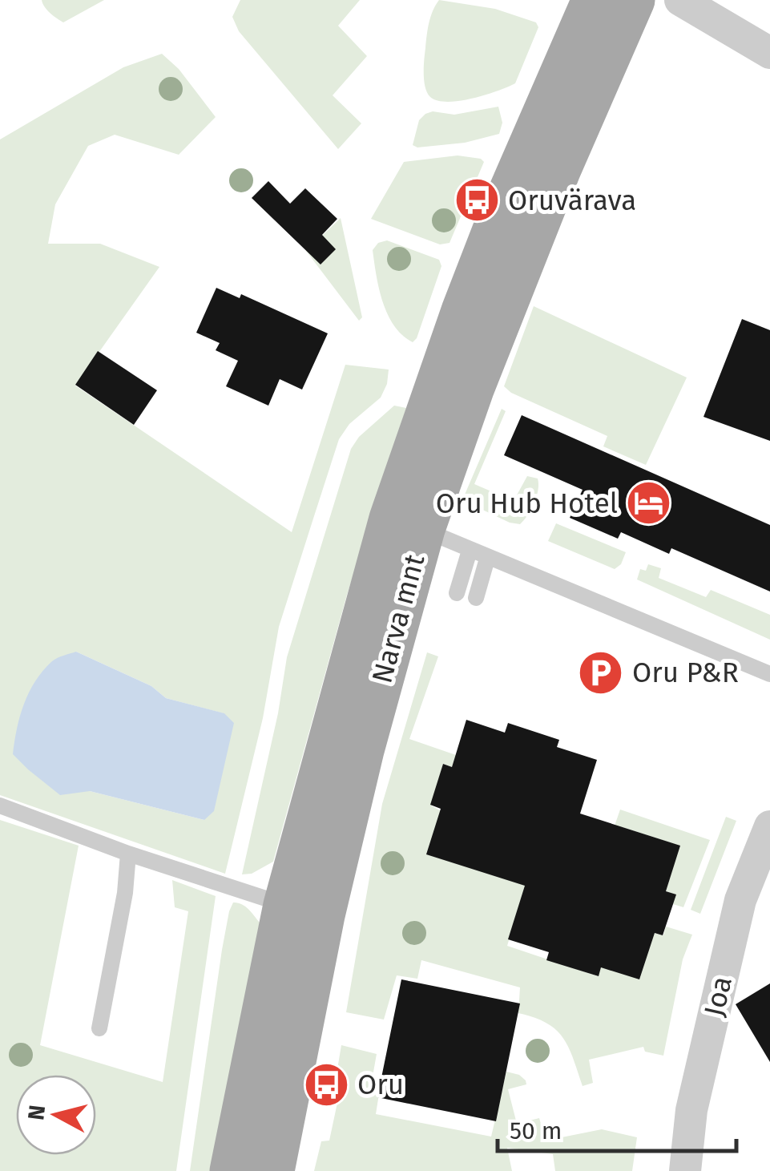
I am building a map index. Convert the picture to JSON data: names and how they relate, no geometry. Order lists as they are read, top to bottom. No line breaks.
{"streets":{"main road":["Narva mnt"],"street":["Joa"]},"places":{"bus stop":["Oruvärava","Oru"],"hotel":["Oru Hub Hotel"],"parking":["Oru P&R"]},"scale_bar":"50 m","north":"left"}
